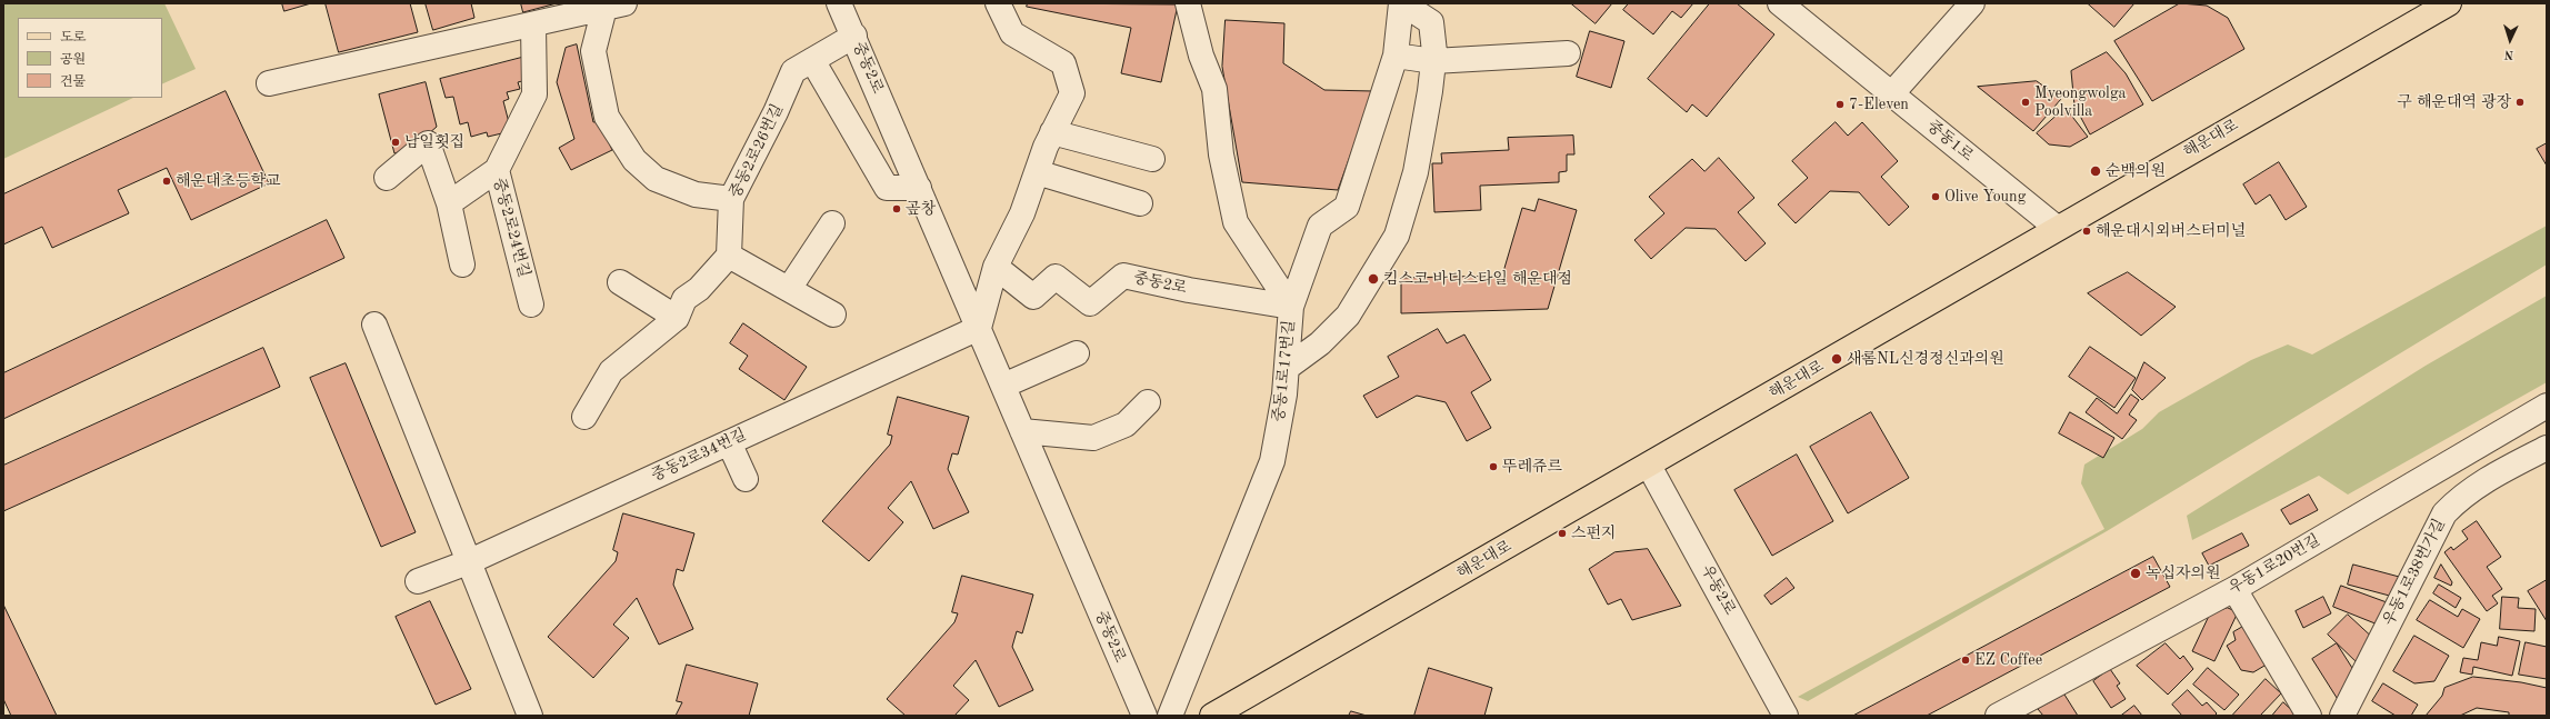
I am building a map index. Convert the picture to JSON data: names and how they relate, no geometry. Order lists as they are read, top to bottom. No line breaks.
{"streets":{"main road":["해운대로"],"street":["중동2로","중동1로","중동2로26번길","중동2로24번길","중동1로17번길","중동2로34번길","우동1로20번길","우동1로38번가길","우동2로"]},"crossings":[["중동2로","중동2로26번길"],["중동2로","중동1로17번길"],["중동2로","중동2로34번길"],["해운대로","중동1로"],["해운대로","우동2로"]],"places":["Myeongwolga Poolvilla","구 해운대역 광장","7-Eleven","남일횟집","순백의원","해운대초등학교","Olive Young","곺창","해운대시외버스터미널","킴스코 바디스타일 해운대점","새롬NL신경정신과의원","뚜레쥬르","스펀지","녹십자의원","EZ Coffee"],"legend":["도로","공원","건물"],"north":"bottom"}
